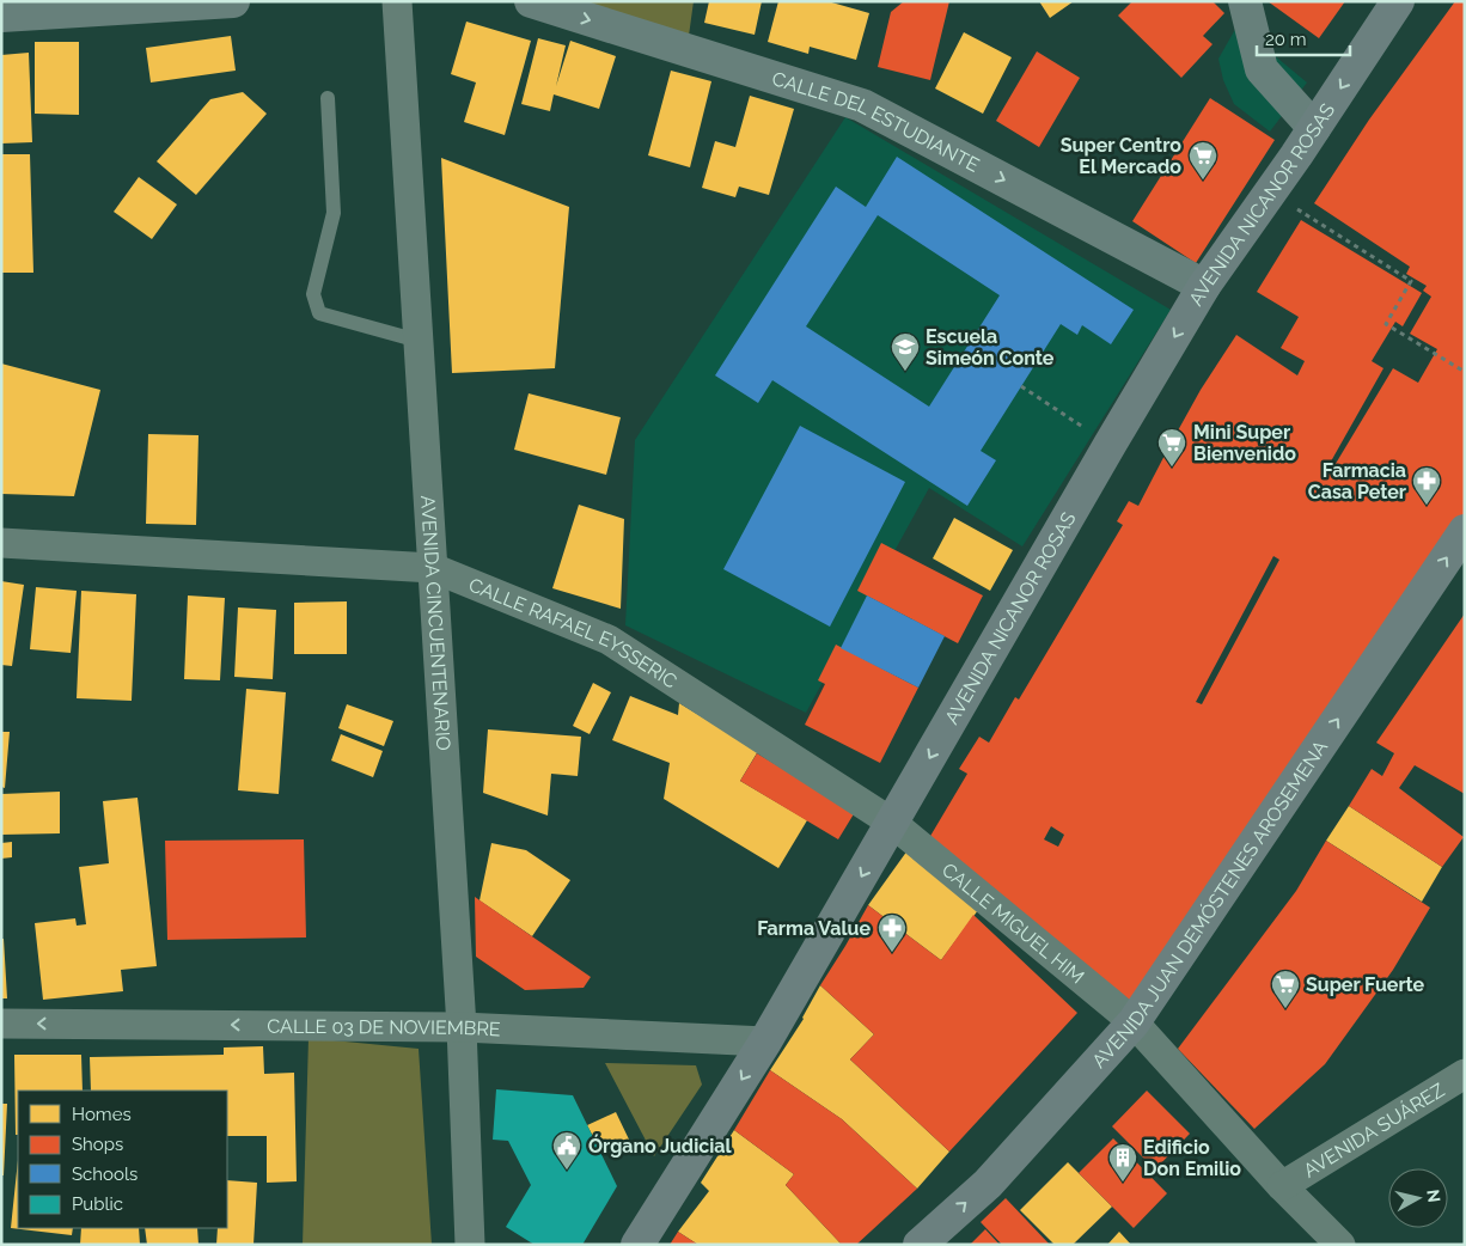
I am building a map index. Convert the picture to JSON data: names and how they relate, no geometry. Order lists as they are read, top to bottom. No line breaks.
{"streets":{"main road":["AVENIDA NICANOR ROSAS","AVENIDA JUAN DEMÓSTENES AROSEMENA"],"street":["CALLE DEL ESTUDIANTE","AVENIDA CINCUENTENARIO","CALLE RAFAEL EYSSERIC","CALLE MIGUEL HIM","CALLE 03 DE NOVIEMBRE","AVENIDA SUÁREZ"]},"crossings":[["CALLE DEL ESTUDIANTE","AVENIDA NICANOR ROSAS"],["AVENIDA NICANOR ROSAS","CALLE RAFAEL EYSSERIC"],["AVENIDA NICANOR ROSAS","CALLE MIGUEL HIM"],["AVENIDA NICANOR ROSAS","CALLE 03 DE NOVIEMBRE"],["AVENIDA CINCUENTENARIO","CALLE RAFAEL EYSSERIC"],["AVENIDA CINCUENTENARIO","CALLE 03 DE NOVIEMBRE"],["CALLE RAFAEL EYSSERIC","CALLE MIGUEL HIM"],["AVENIDA JUAN DEMÓSTENES AROSEMENA","CALLE MIGUEL HIM"],["CALLE MIGUEL HIM","AVENIDA SUÁREZ"]],"one_way":["CALLE DEL ESTUDIANTE","AVENIDA NICANOR ROSAS","AVENIDA JUAN DEMÓSTENES AROSEMENA","CALLE 03 DE NOVIEMBRE"],"places":{"supermarket":["Super Centro El Mercado","Mini Super Bienvenido","Super Fuerte"],"school or university":["Escuela Simeón Conte"],"pharmacy":["Farmacia Casa Peter","Farma Value"],"public building":["Órgano Judicial"],"building":["Edificio Don Emilio"]},"legend":["Homes","Shops","Schools","Public"],"scale_bar":"20 m","north":"right"}
